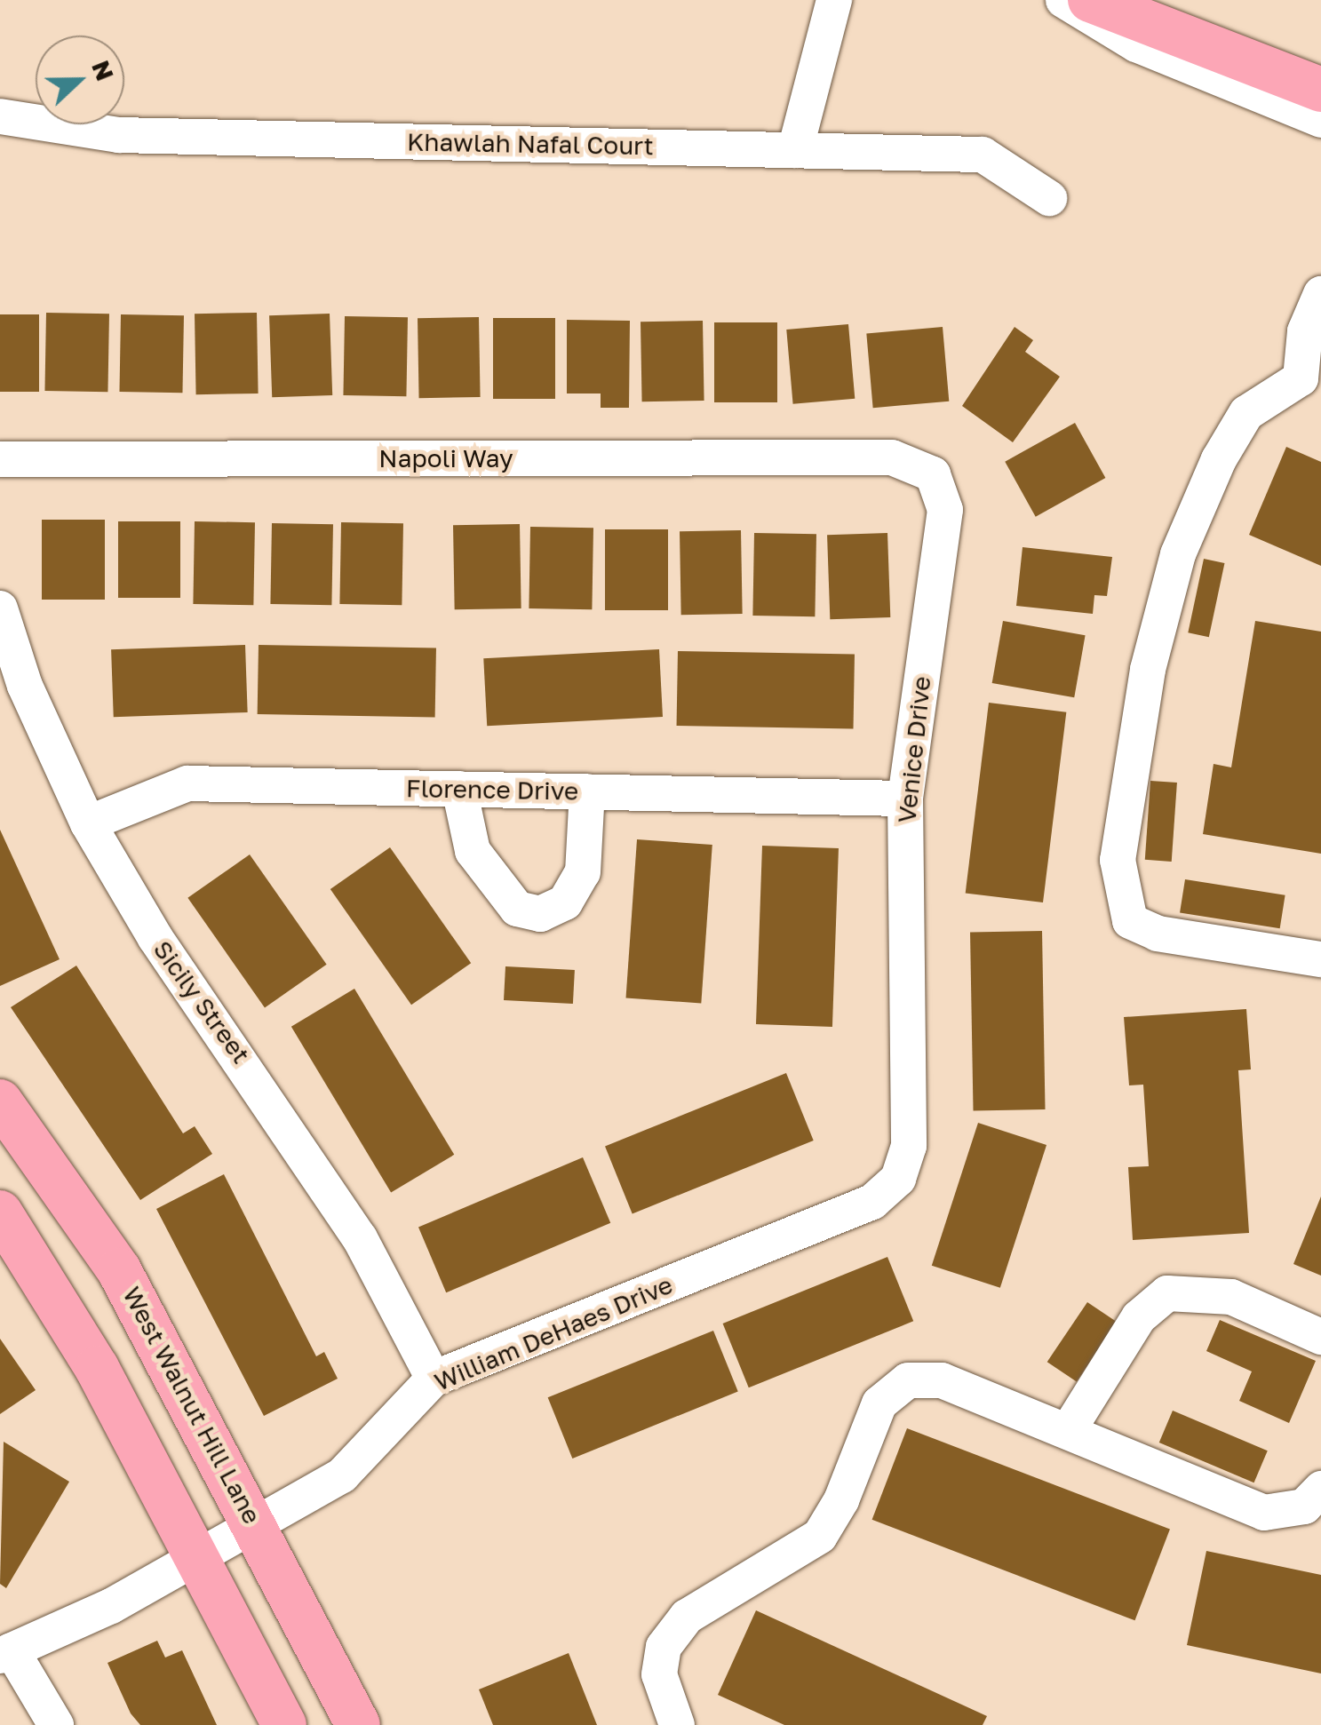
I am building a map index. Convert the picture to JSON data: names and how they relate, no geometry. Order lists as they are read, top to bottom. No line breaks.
{"streets":{"main road":["West Walnut Hill Lane"],"street":["Khawlah Nafal Court","Napoli Way","Venice Drive","Florence Drive","Sicily Street","William DeHaes Drive"]},"crossings":[["Napoli Way","Venice Drive"],["Venice Drive","Florence Drive"],["Venice Drive","William DeHaes Drive"],["Florence Drive","Sicily Street"],["Sicily Street","William DeHaes Drive"],["William DeHaes Drive","West Walnut Hill Lane"]],"north":"right"}
